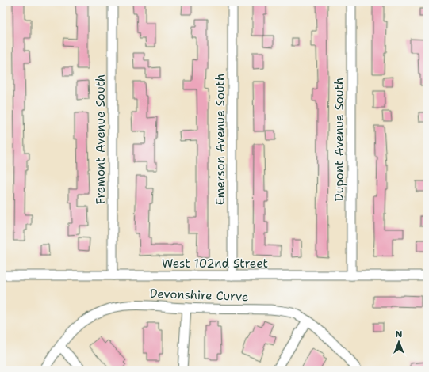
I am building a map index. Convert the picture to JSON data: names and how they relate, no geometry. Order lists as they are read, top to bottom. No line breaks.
{"streets":{"street":["Fremont Avenue South","Emerson Avenue South","Dupont Avenue South","West 102nd Street","Devonshire Curve"]},"crossings":[["Fremont Avenue South","West 102nd Street"],["Emerson Avenue South","West 102nd Street"],["Dupont Avenue South","West 102nd Street"]],"north":"top"}
